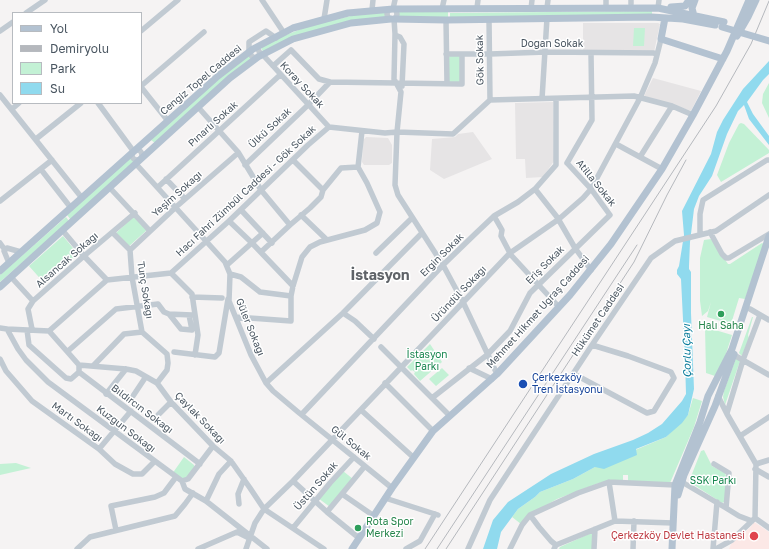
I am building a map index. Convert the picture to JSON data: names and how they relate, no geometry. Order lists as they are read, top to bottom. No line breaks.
{"streets":{"main road":["Cengiz Topel Caddesi","Mehmet Hikmet Uğraş Caddesi"],"street":["Doğan Sokak","Gök Sokak","Koray Sokak","Pınarlı Sokak","Ülkü Sokak","Atilla Sokak","Hacı Fahri Zümbül Caddesi - Gök Sokak","Yeşim Sokağı","Ergin Sokak","Alsancak Sokağı","Eriş Sokak","Tunç Sokağı","Üründül Sokağı","Hükümet Caddesi","Güler Sokağı","Bıldırcın Sokağı","Çaylak Sokağı","Martı Sokağı","Kuzgun Sokağı","Gül Sokak","Üstün Sokak"]},"crossings":[["Doğan Sokak","Gök Sokak"],["Doğan Sokak","Üründül Sokağı"],["Gök Sokak","Cengiz Topel Caddesi"],["Gök Sokak","Hacı Fahri Zümbül Caddesi - Gök Sokak"],["Cengiz Topel Caddesi","Koray Sokak"],["Cengiz Topel Caddesi","Güler Sokağı"],["Koray Sokak","Pınarlı Sokak"],["Koray Sokak","Ülkü Sokak"],["Koray Sokak","Hacı Fahri Zümbül Caddesi - Gök Sokak"],["Pınarlı Sokak","Güler Sokağı"],["Atilla Sokak","Eriş Sokak"],["Atilla Sokak","Üründül Sokağı"],["Hacı Fahri Zümbül Caddesi - Gök Sokak","Güler Sokağı"],["Yeşim Sokağı","Tunç Sokağı"],["Yeşim Sokağı","Güler Sokağı"],["Ergin Sokak","Güler Sokağı"],["Ergin Sokak","Gül Sokak"],["Alsancak Sokağı","Bıldırcın Sokağı"],["Üründül Sokağı","Çaylak Sokağı"],["Üründül Sokağı","Kuzgun Sokağı"],["Üründül Sokağı","Gül Sokak"],["Mehmet Hikmet Uğraş Caddesi","Gül Sokak"],["Güler Sokağı","Gül Sokak"],["Çaylak Sokağı","Üstün Sokak"],["Martı Sokağı","Kuzgun Sokağı"],["Gül Sokak","Üstün Sokak"]],"districts":["İstasyon"],"water":["Çorlu Çayı"],"parks":["İstasyon Parkı","SSK Parkı"],"places":["Halı Saha","Çerkezköy Tren İstasyonu","Rota Spor Merkezi","Çerkezköy Devlet Hastanesi"],"legend":["Yol","Demiryolu","Park","Su"]}
